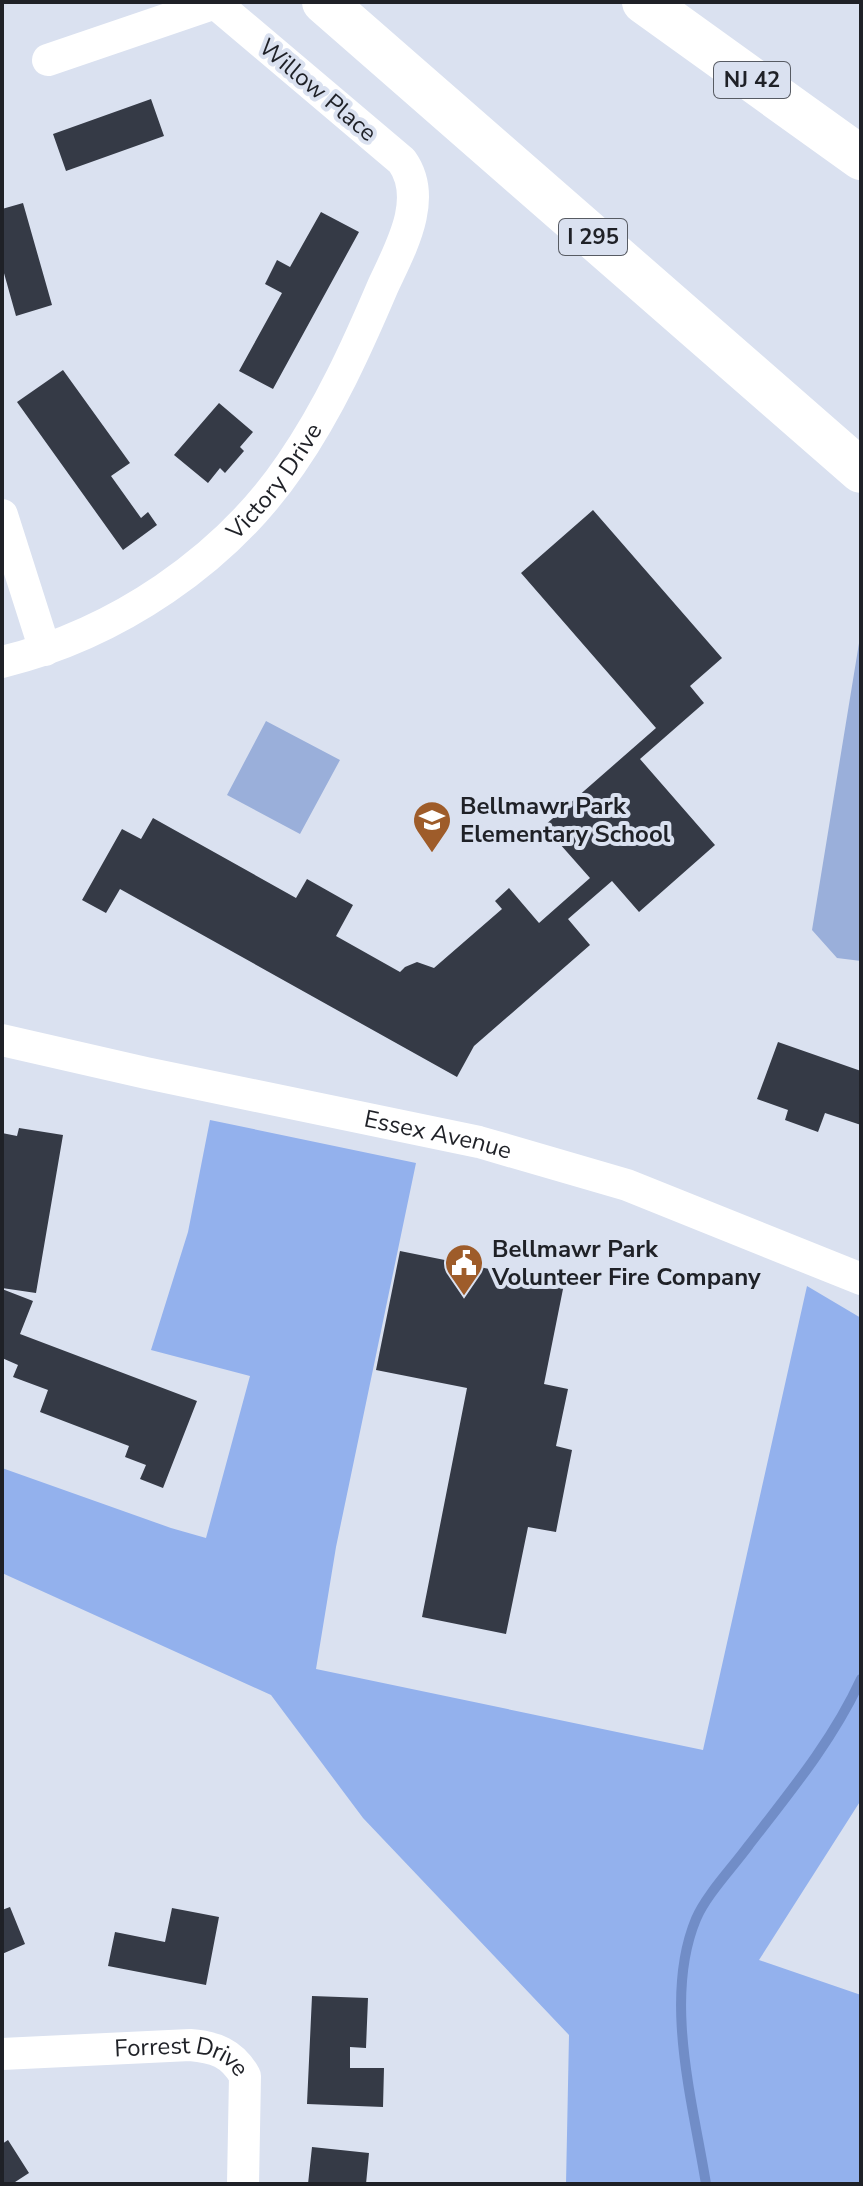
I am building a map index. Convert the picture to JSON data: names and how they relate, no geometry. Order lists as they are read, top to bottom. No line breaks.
{"streets":{"highway":["NJ 42","I 295"],"street":["Willow Place","Victory Drive","Essex Avenue","Forrest Drive"]},"crossings":[["Willow Place","Victory Drive"]],"places":{"school or university":["Bellmawr Park Elementary School"],"public building":["Bellmawr Park Volunteer Fire Company"]}}
